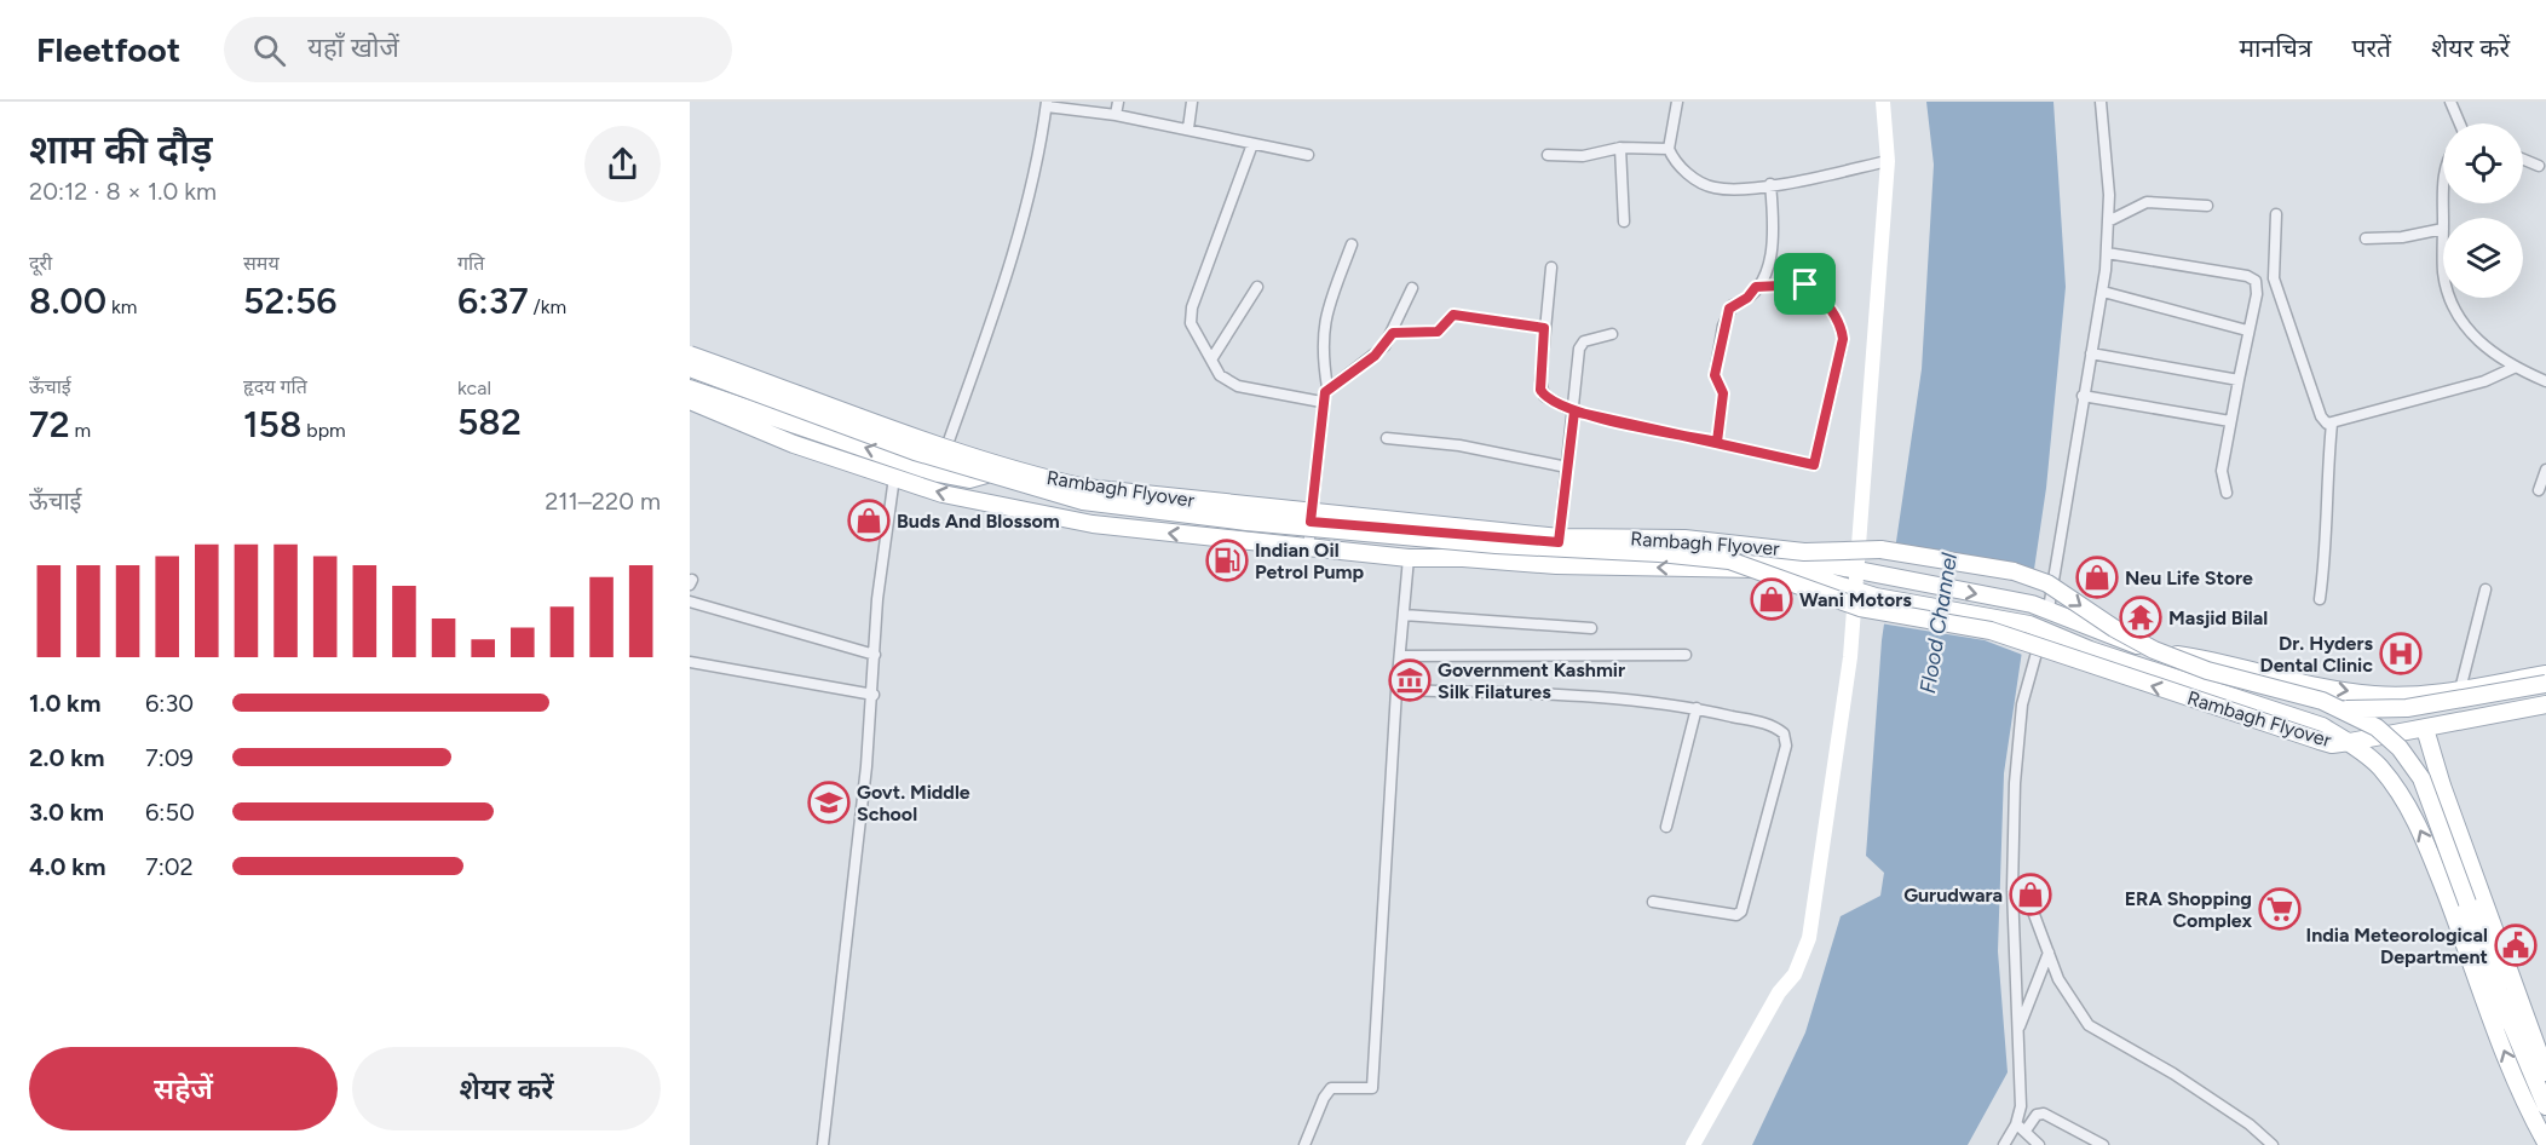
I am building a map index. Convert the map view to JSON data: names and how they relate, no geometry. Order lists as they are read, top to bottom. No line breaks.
{"streets":{"main road":["Rambagh Flyover"]},"water":["Flood Channel"],"places":{"shop":["Buds And Blossom","Neu Life Store","Wani Motors","Gurudwara"],"fuel station":["Indian Oil Petrol Pump"],"temple":["Masjid Bilal"],"hospital":["Dr. Hyders Dental Clinic"],"museum":["Government Kashmir Silk Filatures"],"school or university":["Govt. Middle School"],"supermarket":["ERA Shopping Complex"],"public building":["India Meteorological Department"]},"page":{"header":"Fleetfoot","search":"यहाँ खोजें","nav":["मानचित्र","परतें","शेयर करें"],"heading":["शाम की दौड़","20:12 · 8 × 1.0 km"],"stats":[["दूरी","8.00 km"],["समय","52:56"],["गति","6:37 /km"],["ऊँचाई","72 m"],["हृदय गति","158 bpm"],["kcal","582"]],"chart":["ऊँचाई","211–220 m"],"list":[{"name":"1.0 km","note":"6:30"},{"name":"2.0 km","note":"7:09"},{"name":"3.0 km","note":"6:50"},{"name":"4.0 km","note":"7:02"}],"buttons":["सहेजें","शेयर करें"]}}
